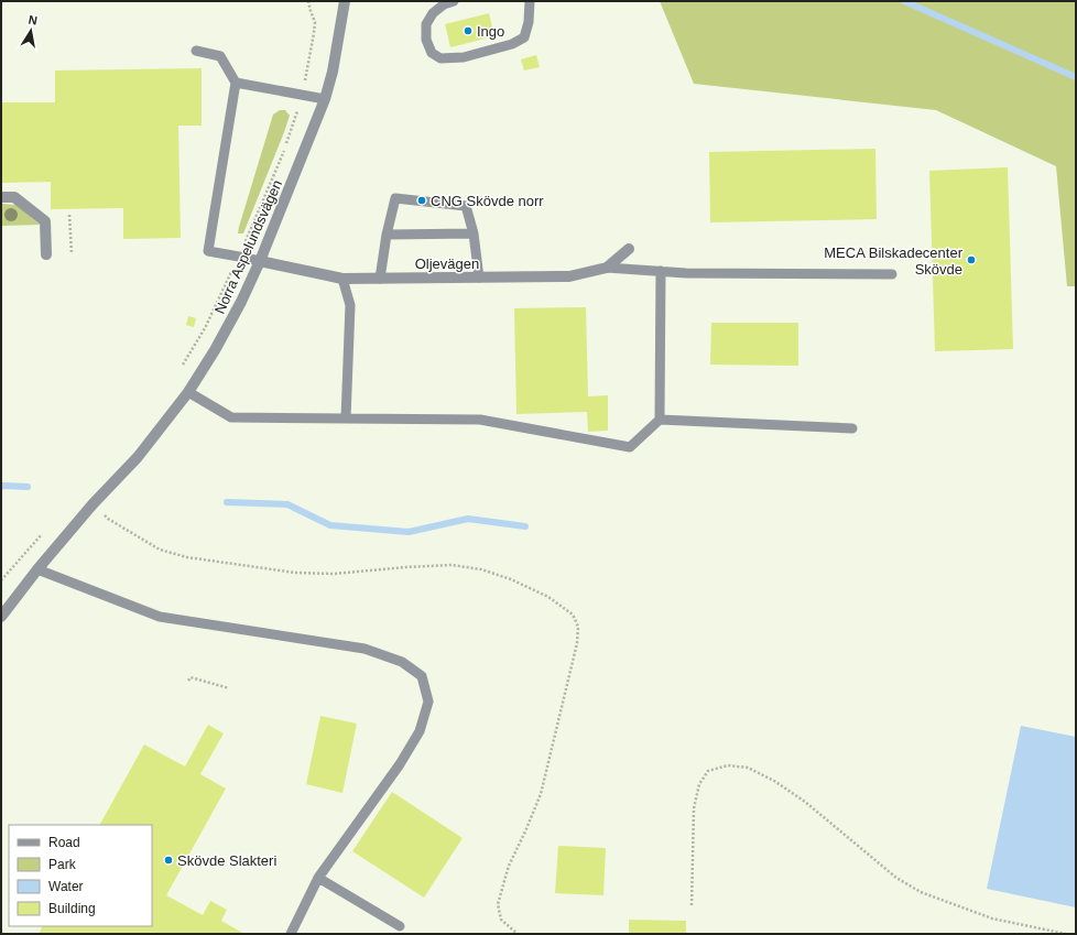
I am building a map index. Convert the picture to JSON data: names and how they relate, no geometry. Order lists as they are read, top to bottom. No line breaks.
{"streets":{"street":["Norra Aspelundsvägen","Oljevägen"]},"crossings":[["Norra Aspelundsvägen","Oljevägen"]],"places":["Ingo","CNG Skövde norr","MECA Bilskadecenter Skövde","Skövde Slakteri"],"legend":["Road","Park","Water","Building"],"north":"top"}
